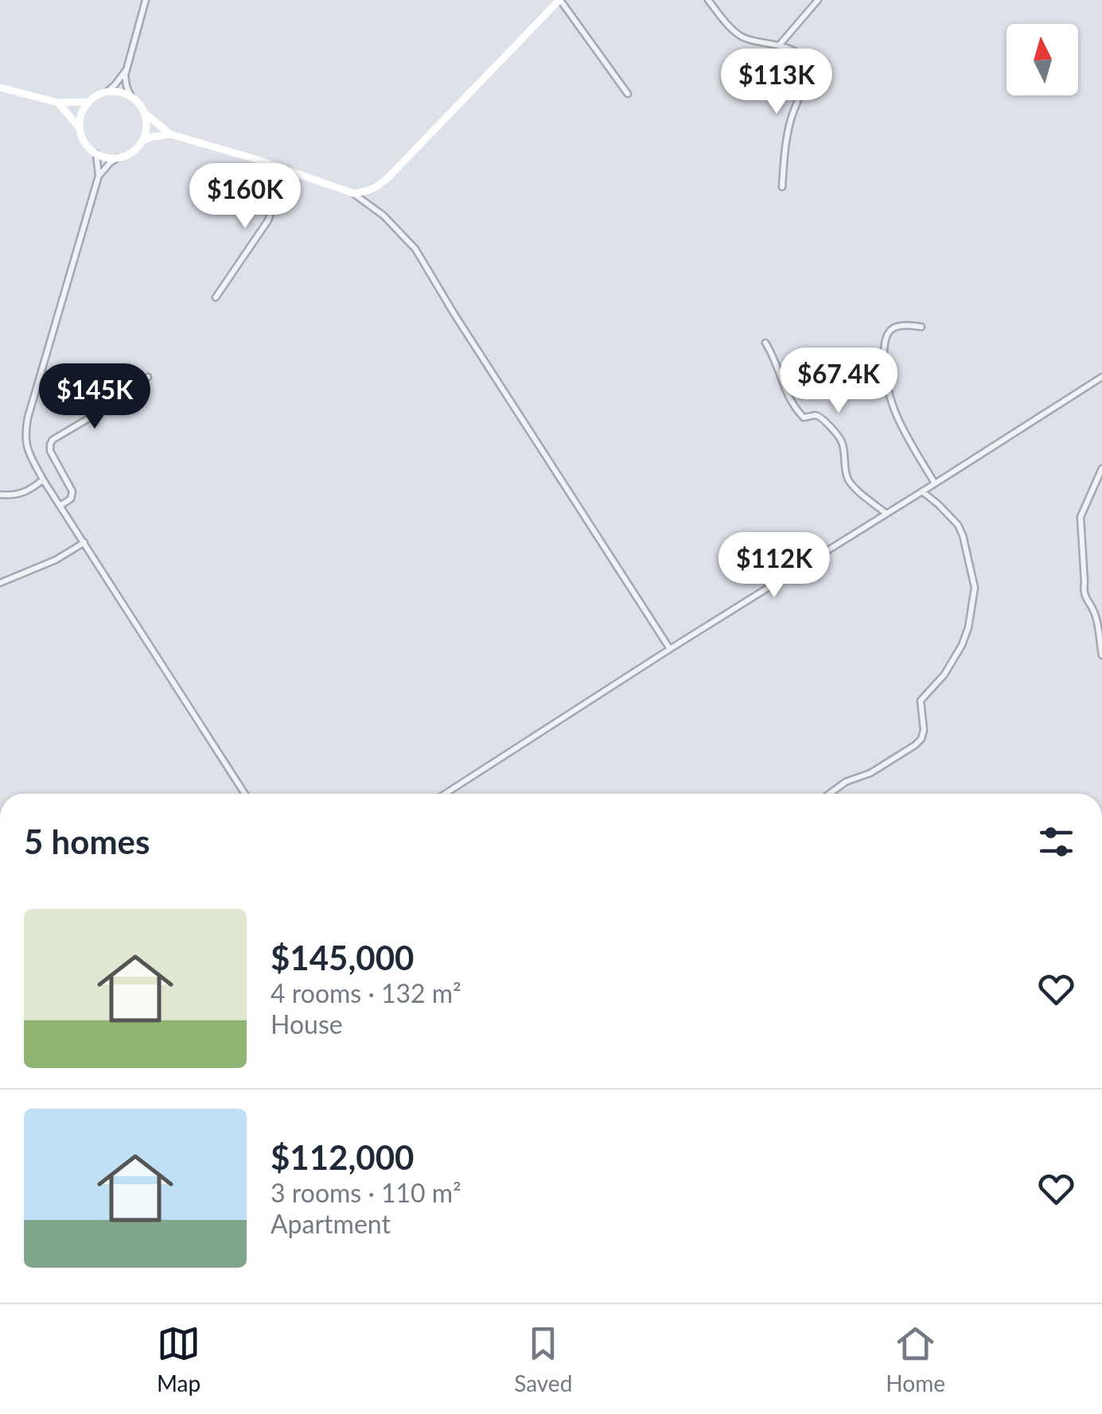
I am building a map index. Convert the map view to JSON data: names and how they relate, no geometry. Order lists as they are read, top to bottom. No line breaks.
{"north":"top","page":{"price":["$113K","$160K","$67.4K","$145K","$112K"],"heading":"5 homes","list":[{"name":"$145,000","note":"4 rooms · 132 m² · House"},{"name":"$112,000","note":"3 rooms · 110 m² · Apartment"}],"tabs":["Map","Saved","Home"]}}
